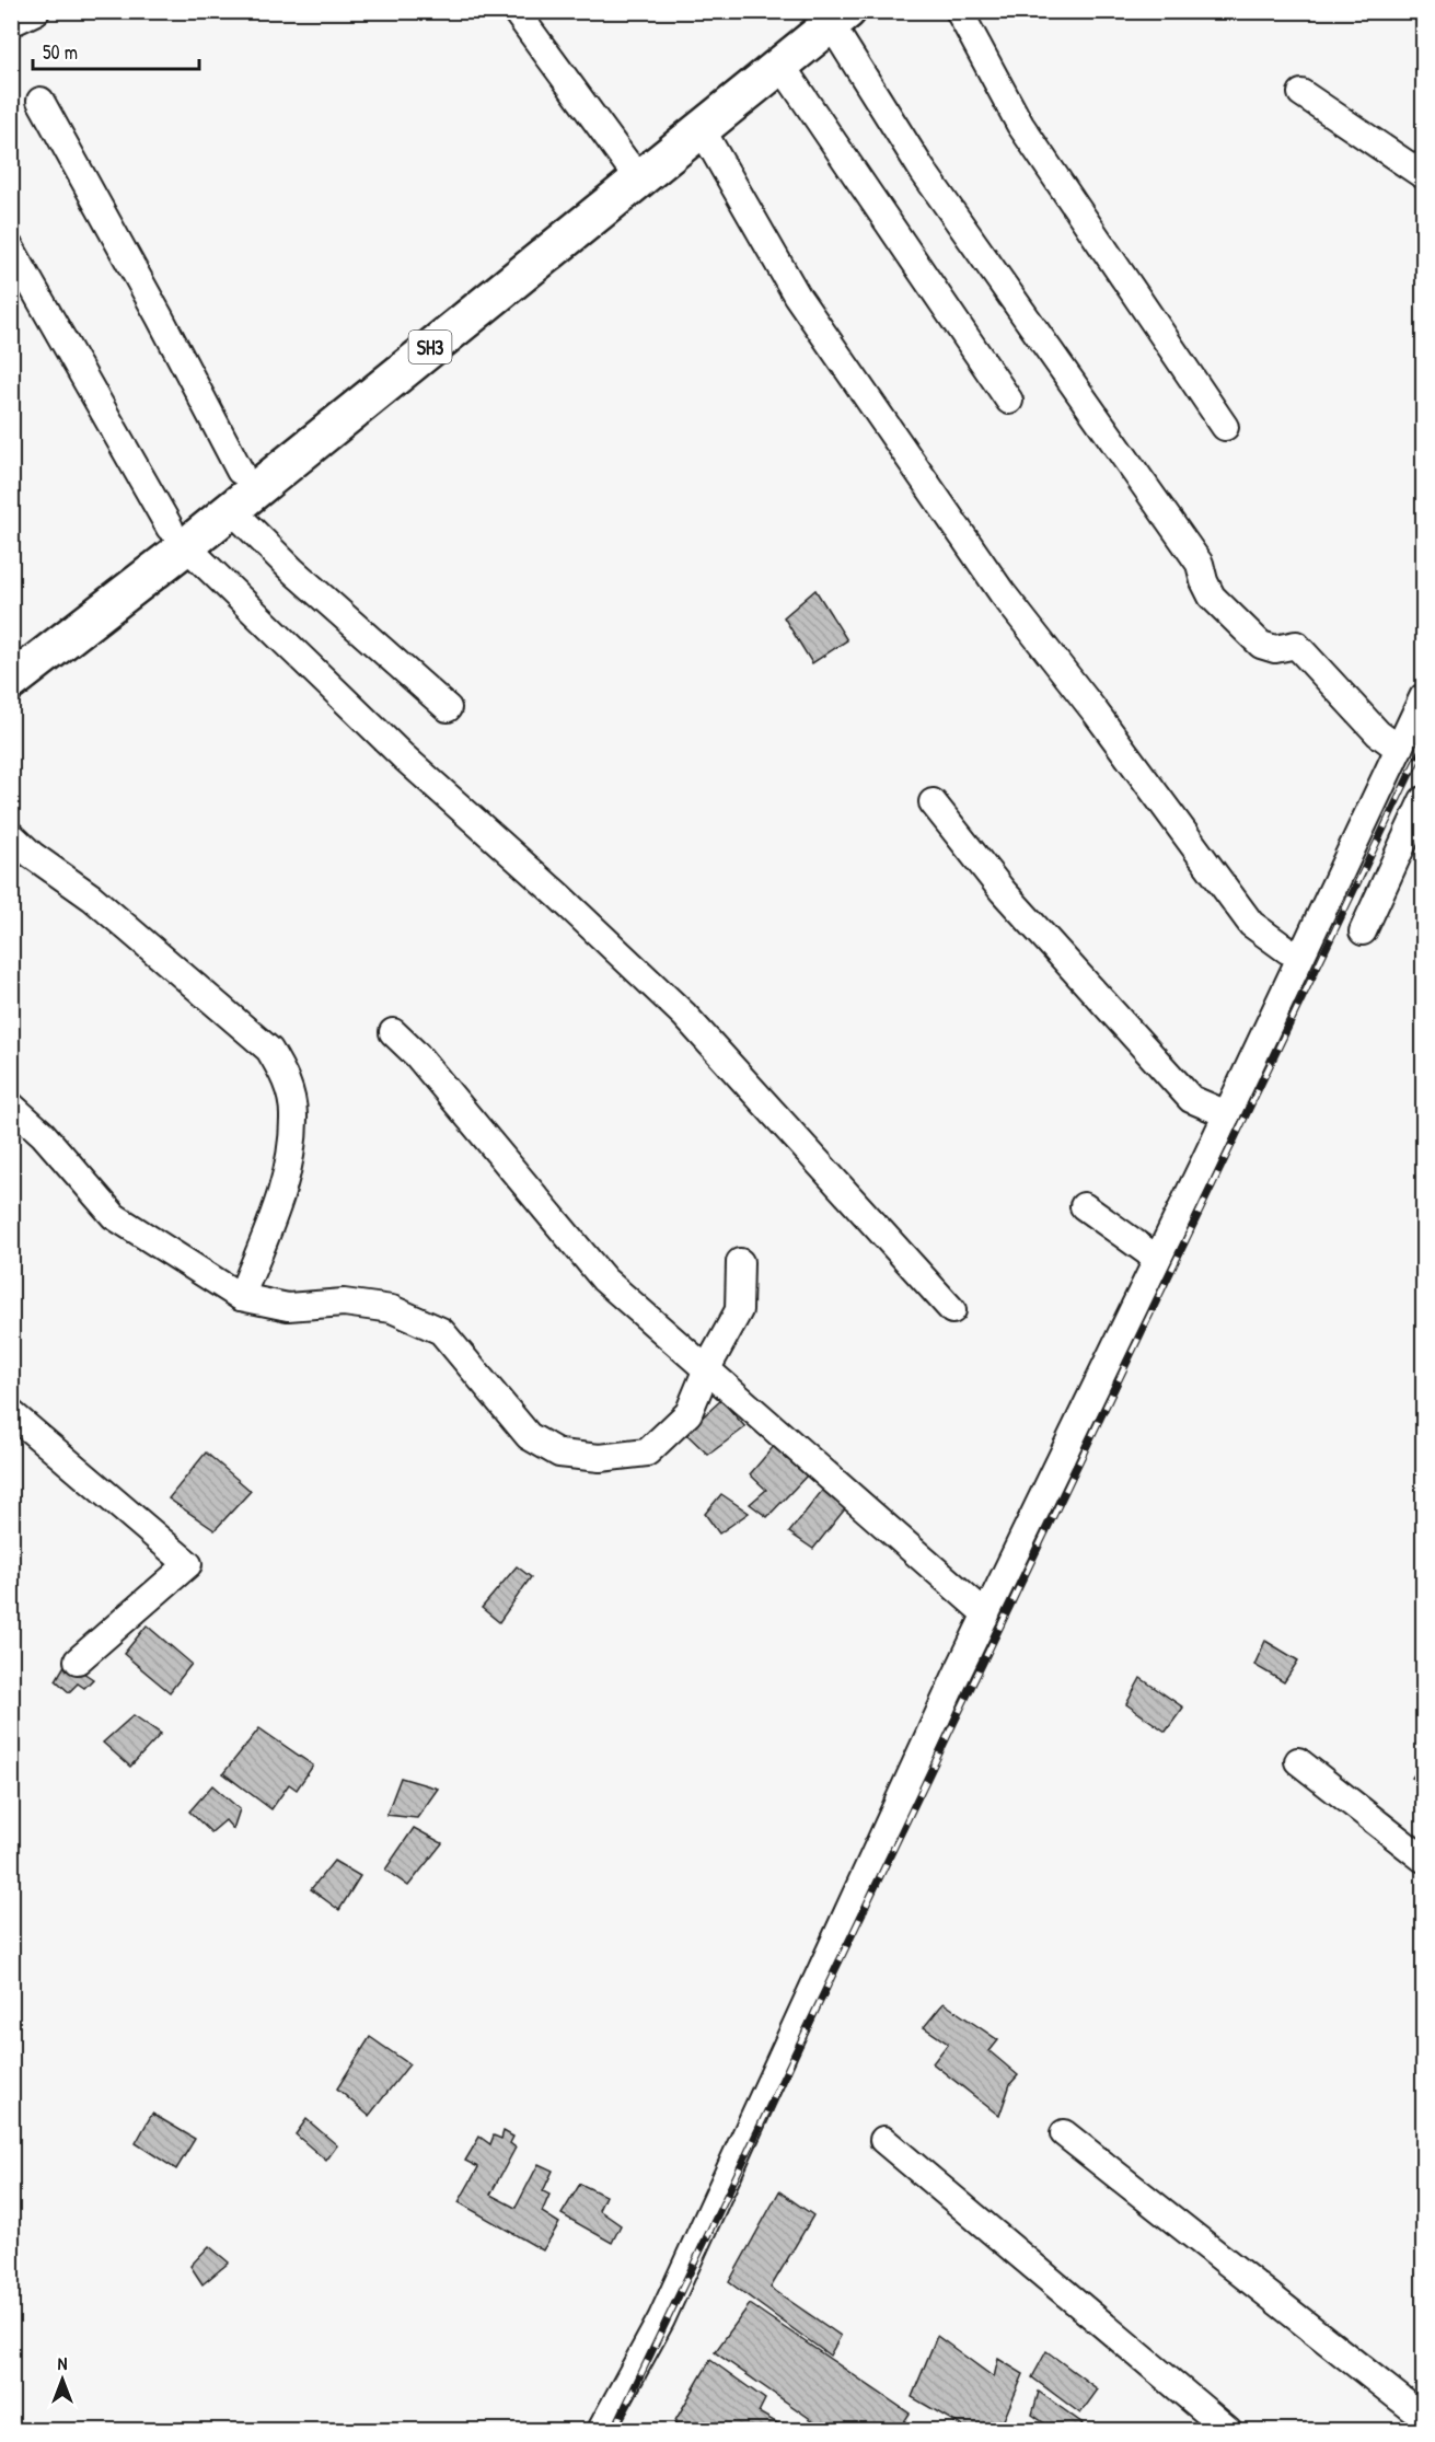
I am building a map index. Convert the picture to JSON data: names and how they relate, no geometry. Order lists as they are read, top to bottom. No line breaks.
{"streets":{"main road":["SH3"]},"scale_bar":"50 m","north":"top"}
